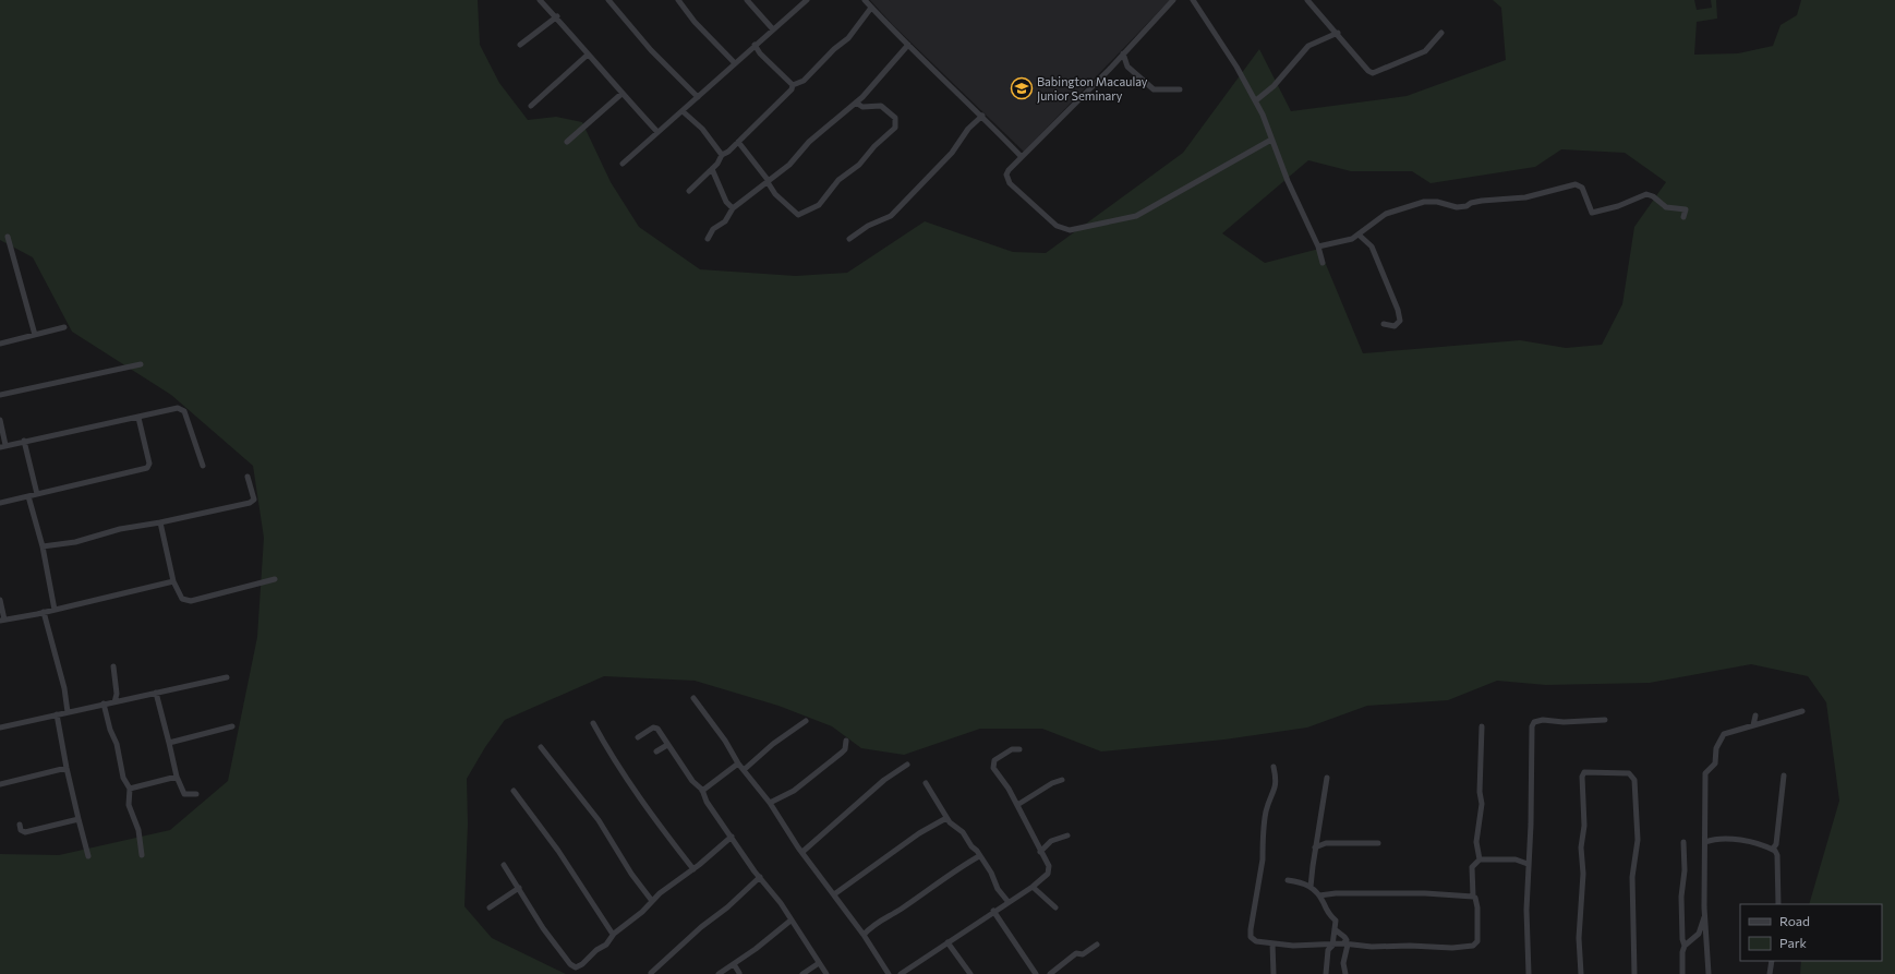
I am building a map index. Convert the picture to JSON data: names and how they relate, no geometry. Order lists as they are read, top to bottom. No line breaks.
{"places":{"school or university":["Babington Macaulay Junior Seminary"]},"legend":["Road","Park"]}
